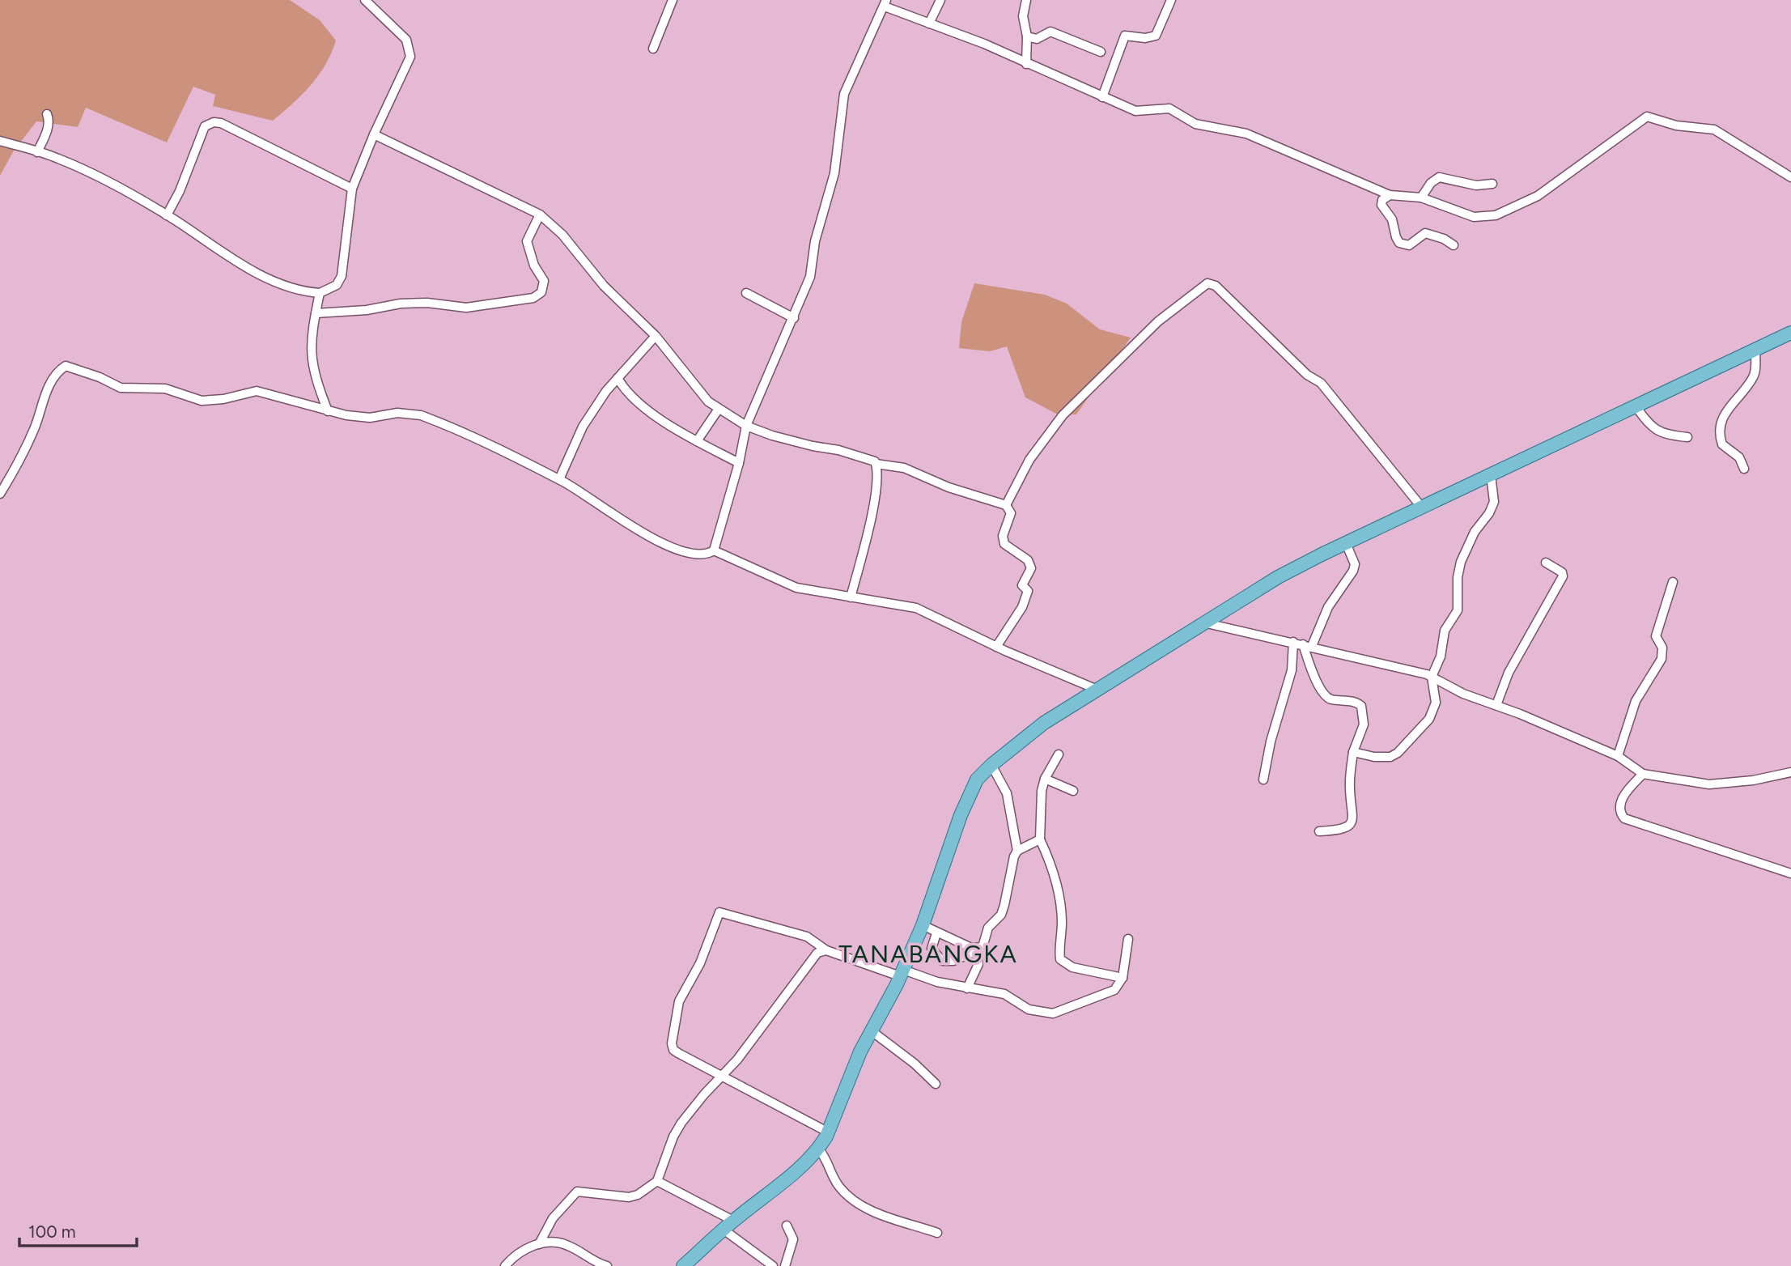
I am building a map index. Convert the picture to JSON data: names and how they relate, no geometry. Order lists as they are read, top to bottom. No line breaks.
{"districts":["TANABANGKA"],"scale_bar":"100 m"}
